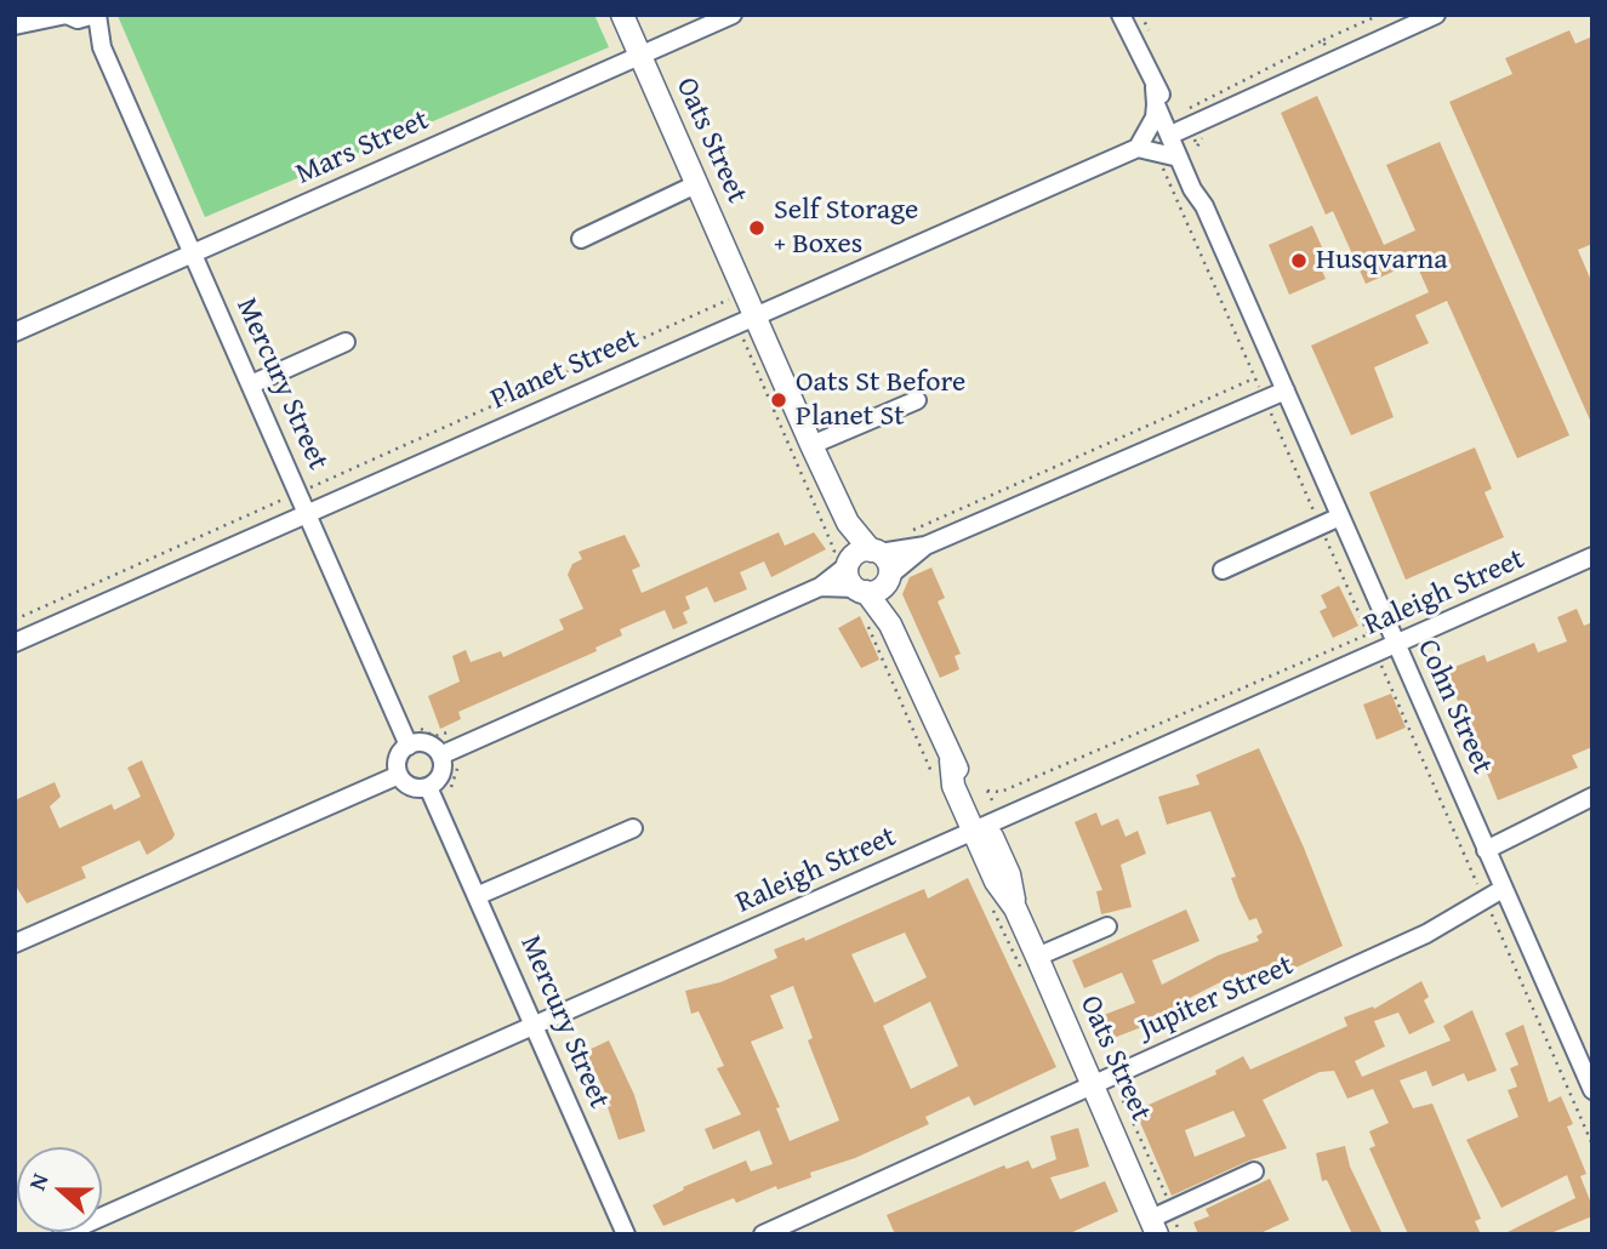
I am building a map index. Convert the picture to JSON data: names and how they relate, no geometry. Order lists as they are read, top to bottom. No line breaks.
{"streets":{"main road":["Oats Street"],"street":["Mars Street","Planet Street","Mercury Street","Raleigh Street","Cohn Street","Jupiter Street"]},"crossings":[["Oats Street","Mars Street"],["Oats Street","Planet Street"],["Oats Street","Raleigh Street"],["Oats Street","Jupiter Street"],["Mars Street","Mercury Street"],["Planet Street","Mercury Street"],["Mercury Street","Raleigh Street"],["Raleigh Street","Cohn Street"],["Cohn Street","Jupiter Street"]],"places":["Self Storage + Boxes","Husqvarna","Oats St Before Planet St"],"north":"left"}
